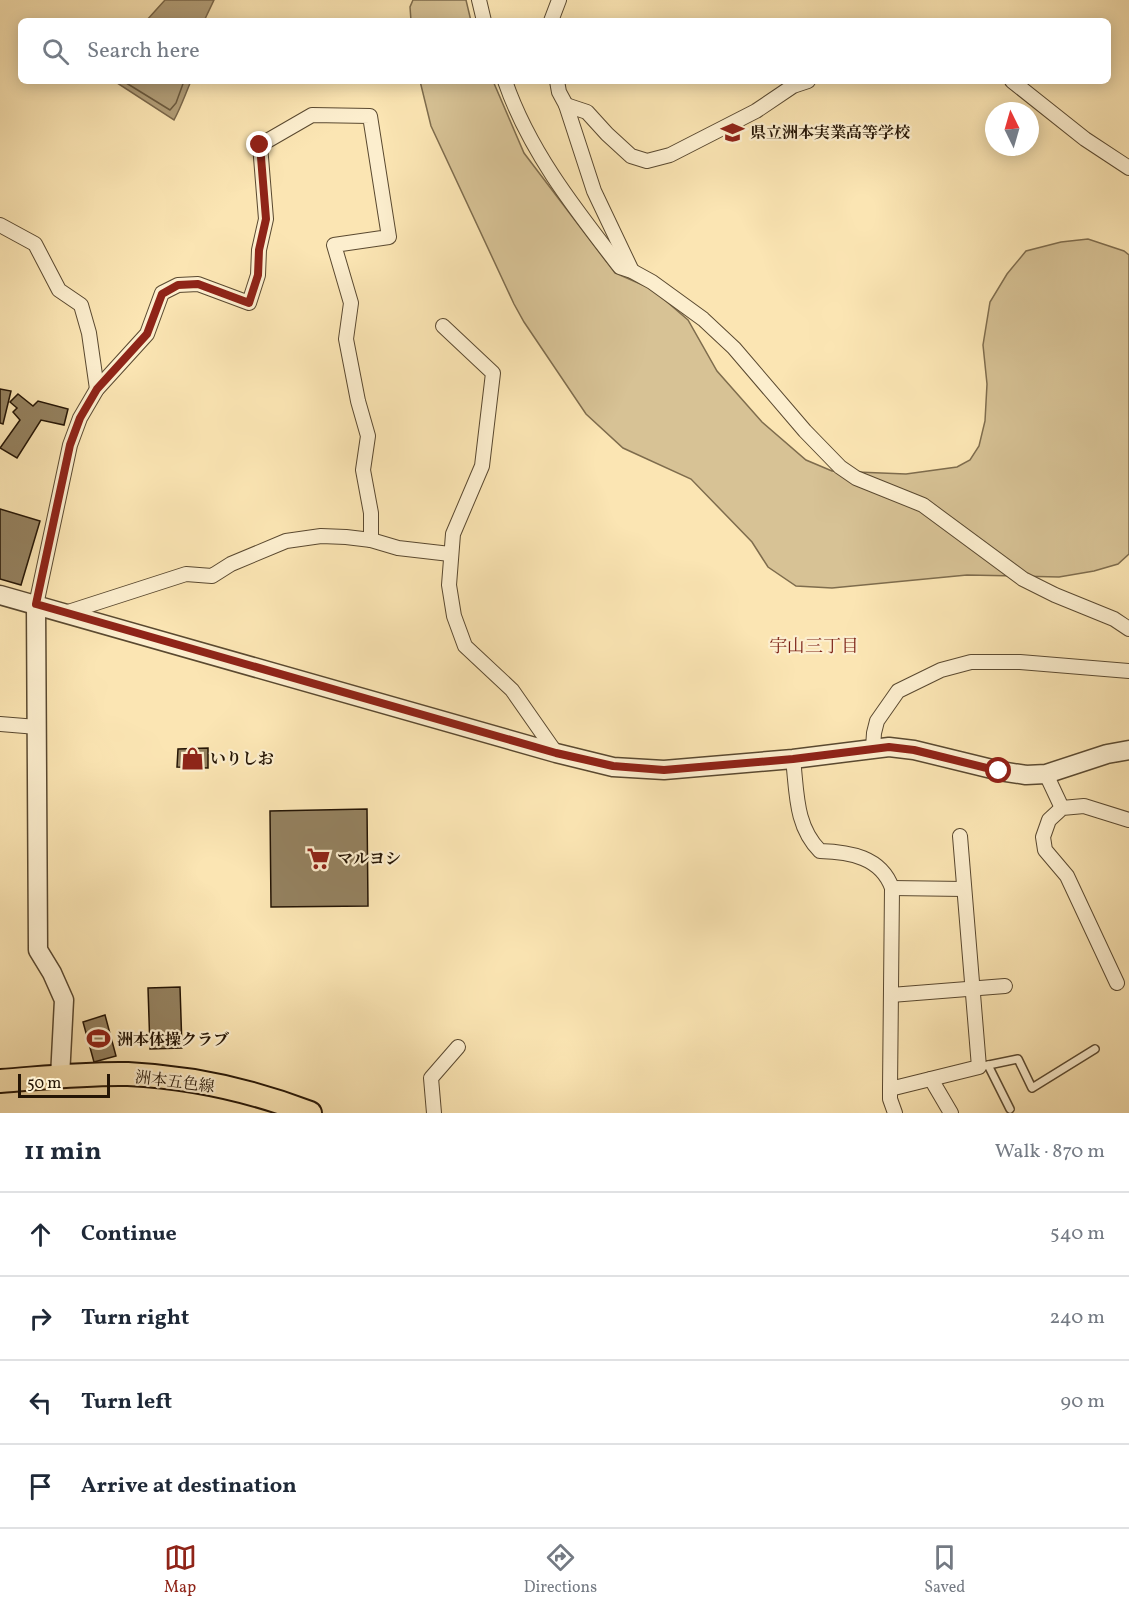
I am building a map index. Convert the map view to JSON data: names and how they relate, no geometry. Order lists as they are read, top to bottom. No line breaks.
{"streets":{"main road":["洲本五色線"]},"districts":["宇山三丁目"],"places":{"school or university":["県立洲本実業高等学校"],"shop":["いりしお"],"supermarket":["マルヨシ"],"sports":["洲本体操クラブ"]},"scale_bar":"50 m","north":"top","page":{"search":"Search here","scale":"50 m","heading":["11 min","Walk · 870 m"],"list":[["Continue","540 m"],["Turn right","240 m"],["Turn left","90 m"],"Arrive at destination"],"nav":["Map","Directions","Saved"]}}
